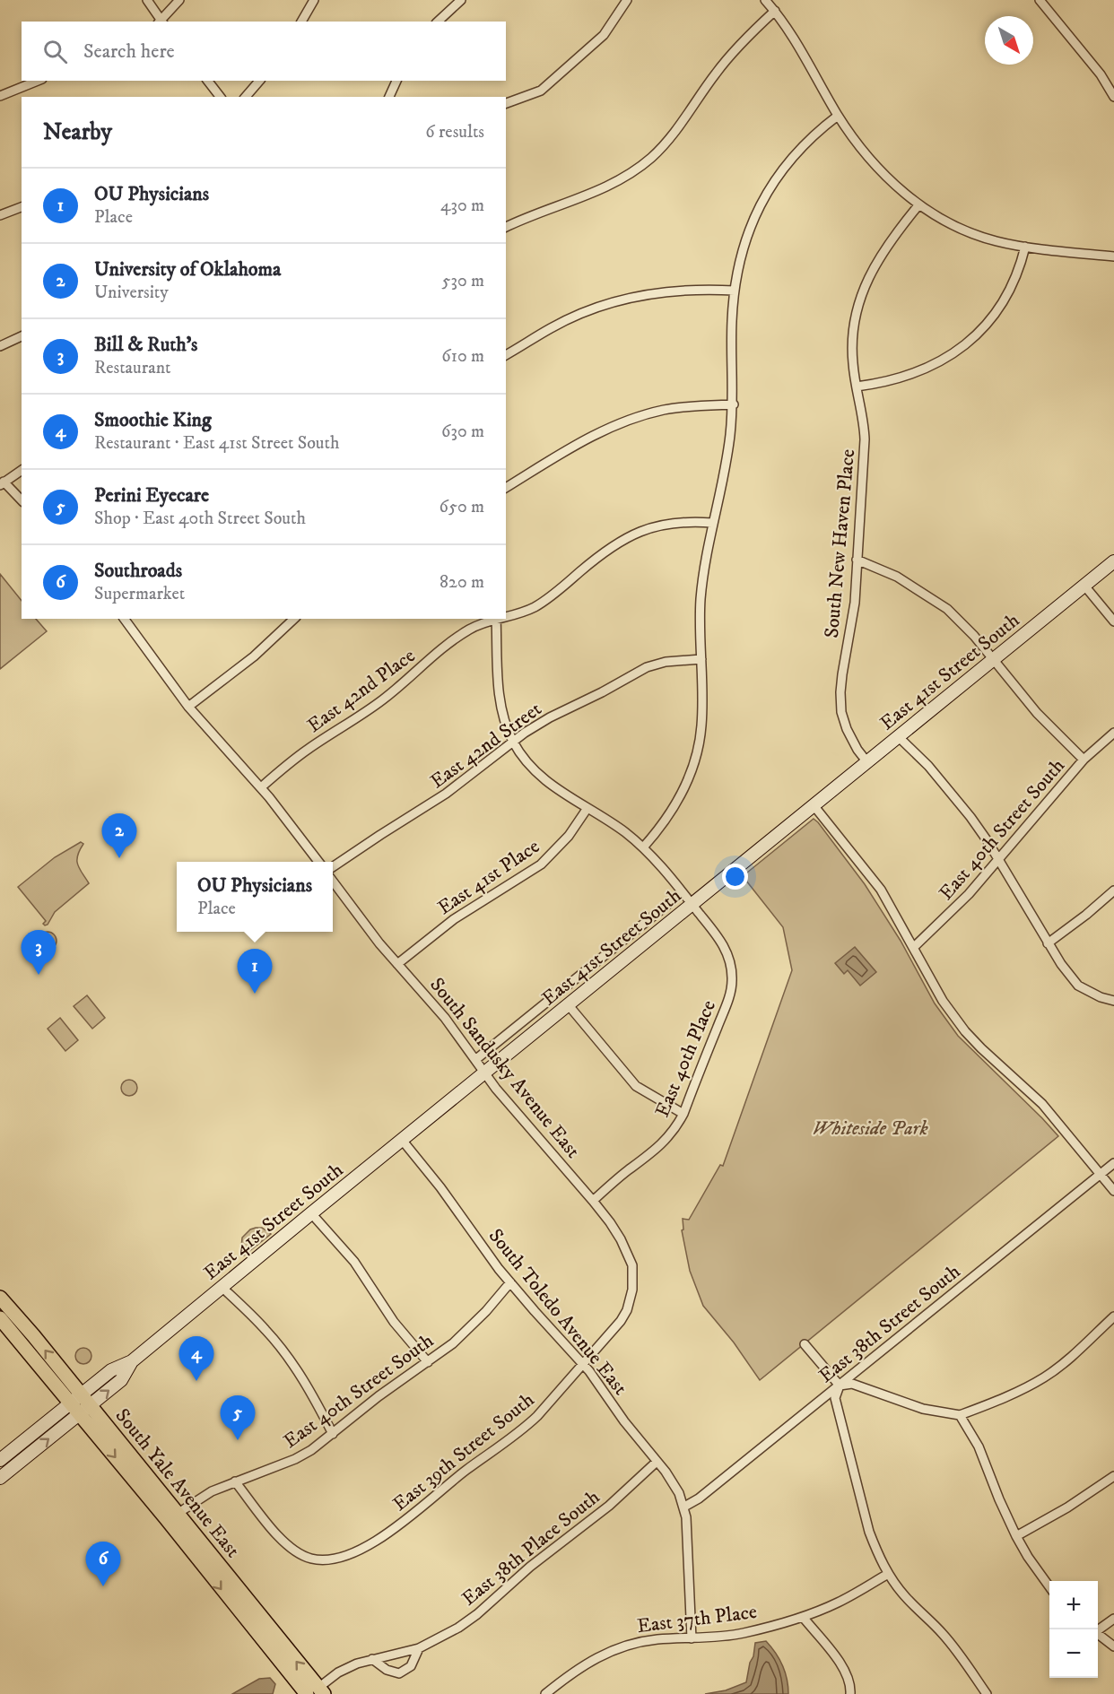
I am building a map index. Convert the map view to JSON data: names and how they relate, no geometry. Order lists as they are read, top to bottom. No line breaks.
{"streets":{"main road":["East 41st Street South","South Yale Avenue East"],"street":["South New Haven Place","East 42nd Place","East 42nd Street","East 40th Street South","East 41st Place","East 40th Place","South Sandusky Avenue East","South Toledo Avenue East","East 38th Street South","East 39th Street South","East 38th Place South","East 37th Place"]},"crossings":[["South New Haven Place","East 41st Street South"],["East 41st Street South","East 40th Place"],["East 41st Street South","South Sandusky Avenue East"],["East 41st Street South","South Toledo Avenue East"],["East 41st Street South","South Yale Avenue East"],["East 42nd Place","East 40th Place"],["East 42nd Street","East 40th Place"],["East 40th Street South","South Toledo Avenue East"],["East 40th Street South","East 39th Street South"],["East 40th Street South","South Yale Avenue East"],["East 41st Place","East 40th Place"],["East 41st Place","South Sandusky Avenue East"],["East 40th Place","South Sandusky Avenue East"],["South Sandusky Avenue East","East 39th Street South"],["South Toledo Avenue East","East 38th Street South"],["South Toledo Avenue East","East 39th Street South"],["South Toledo Avenue East","East 38th Place South"],["South Yale Avenue East","East 38th Place South"]],"parks":["Whiteside Park"],"north":"bottom right","page":{"search":"Search here","heading":["Nearby","6 results"],"list":[{"mark":"1","name":"OU Physicians","note":"Place","value":"430 m"},{"mark":"2","name":"University of Oklahoma","note":"University","value":"530 m"},{"mark":"3","name":"Bill & Ruth's","note":"Restaurant","value":"610 m"},{"mark":"4","name":"Smoothie King","note":"Restaurant · East 41st Street South","value":"630 m"},{"mark":"5","name":"Perini Eyecare","note":"Shop · East 40th Street South","value":"650 m"},{"mark":"6","name":"Southroads","note":"Supermarket","value":"820 m"}],"pins":["2","3","1","4","5","6"],"popup":["OU Physicians","Place"],"map_buttons":["+","−"]}}
